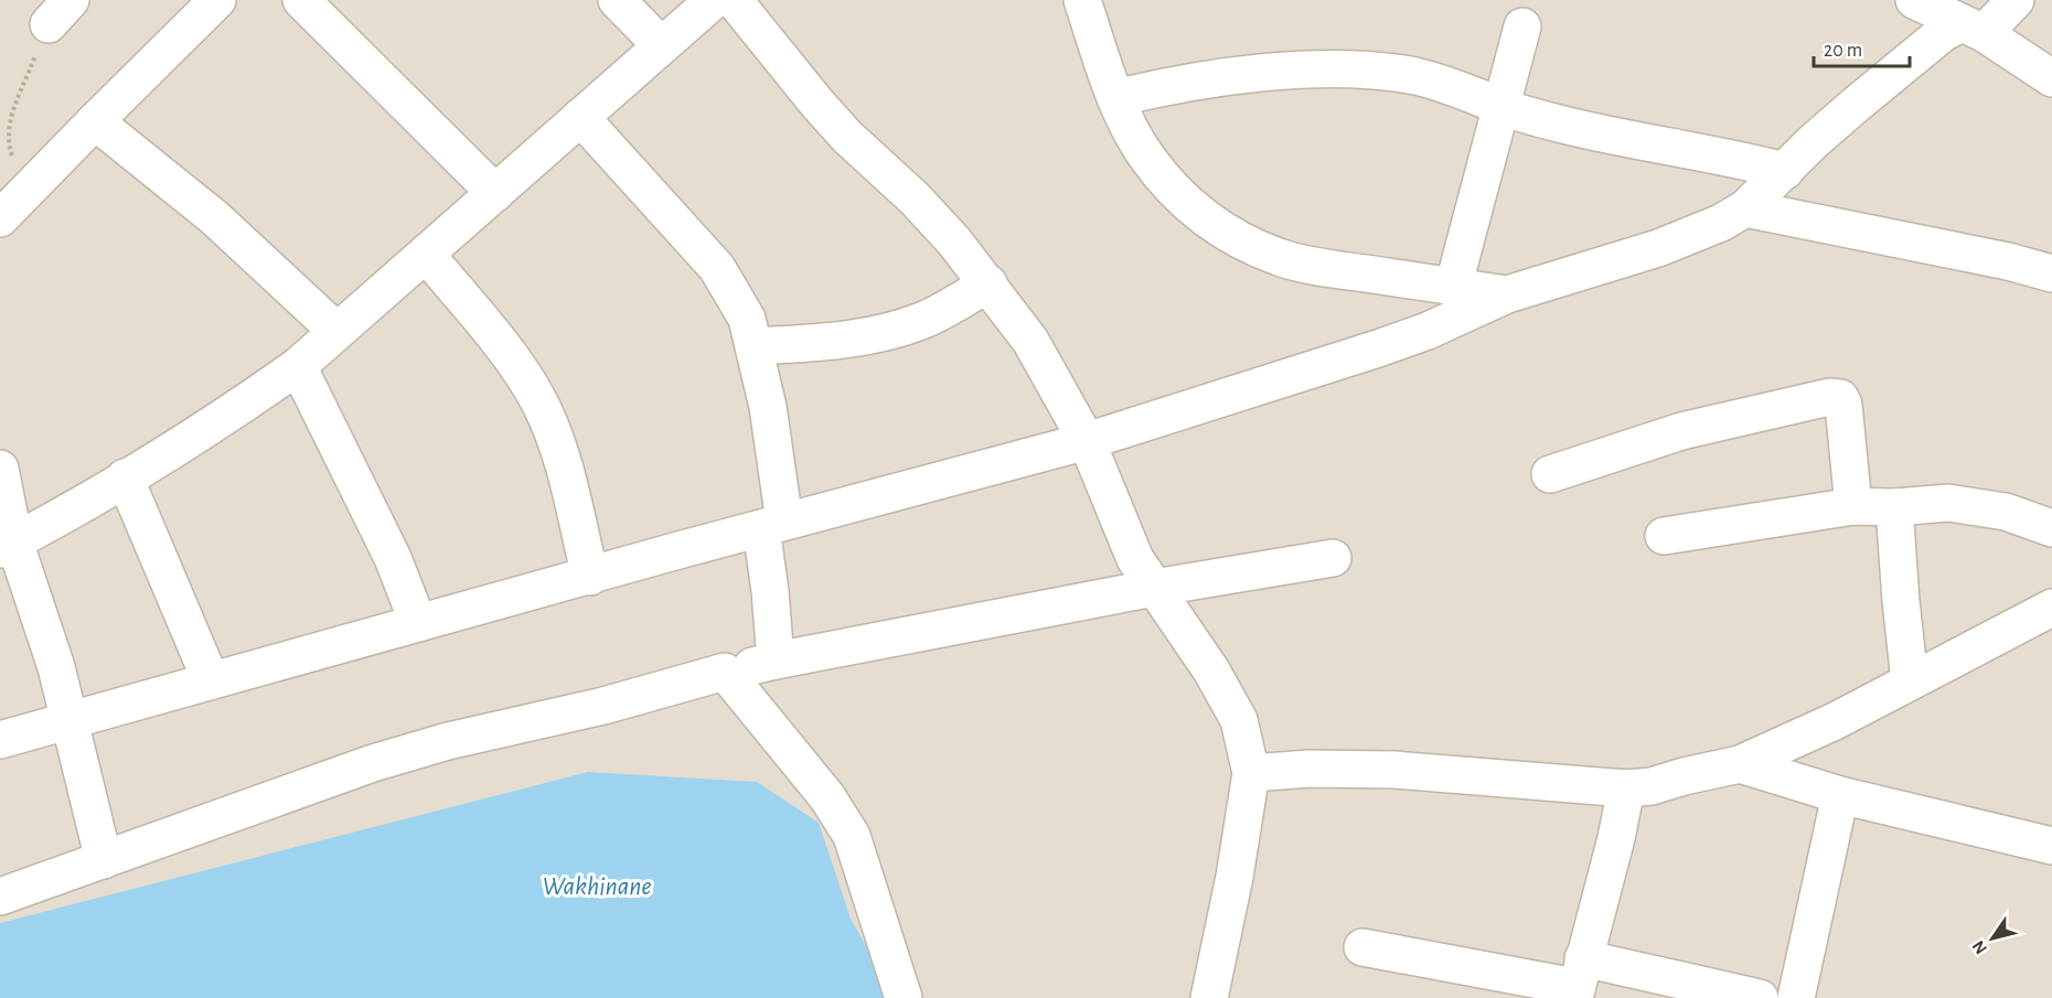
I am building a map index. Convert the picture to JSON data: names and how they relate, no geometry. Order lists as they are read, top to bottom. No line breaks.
{"water":["Wakhinane"],"scale_bar":"20 m","north":"bottom left"}
